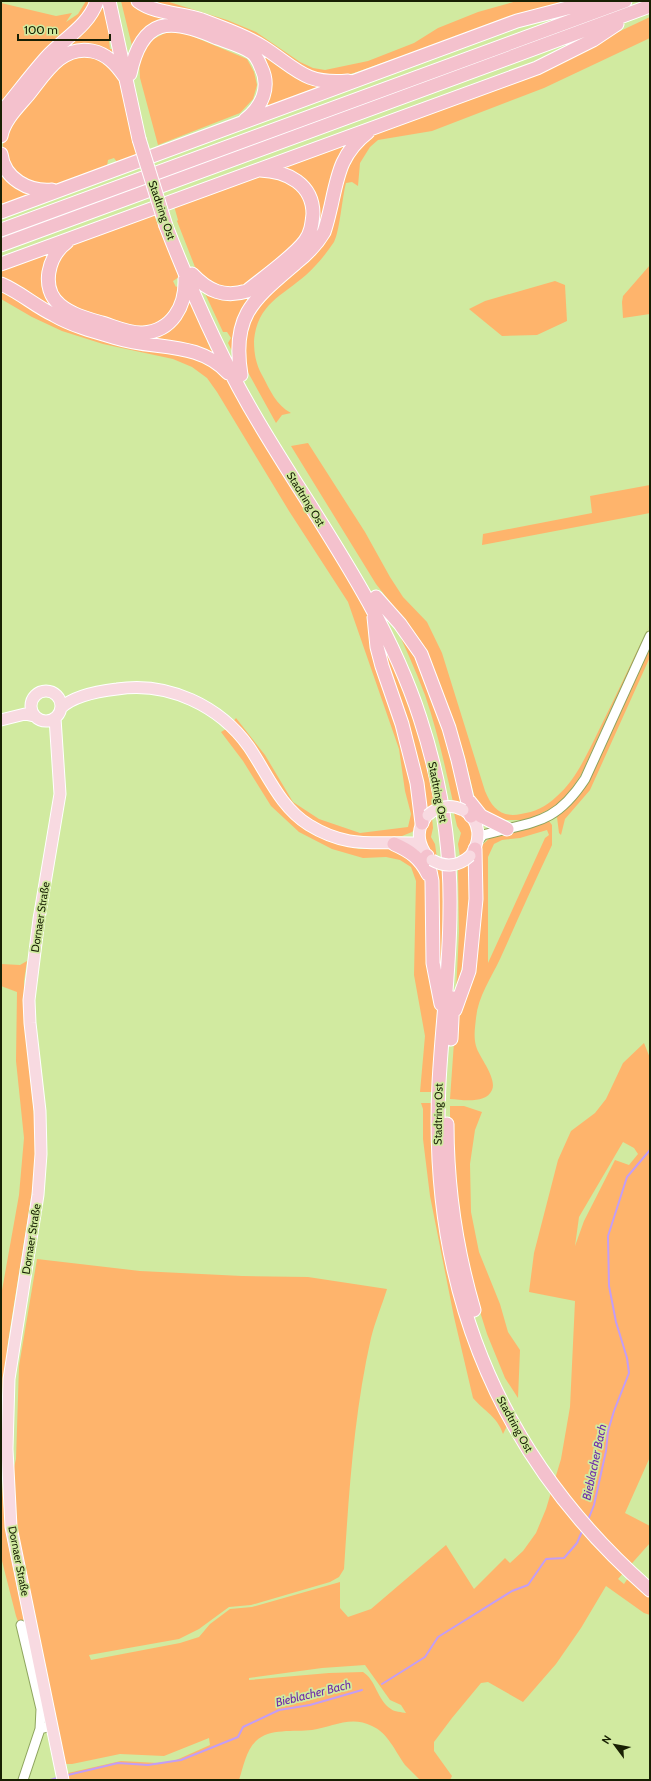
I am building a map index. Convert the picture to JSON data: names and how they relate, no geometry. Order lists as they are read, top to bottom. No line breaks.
{"streets":{"highway":["Stadtring Ost"],"main road":["Dornaer Straße"]},"water":["Bieblacher Bach"],"scale_bar":"100 m","north":"top left"}
